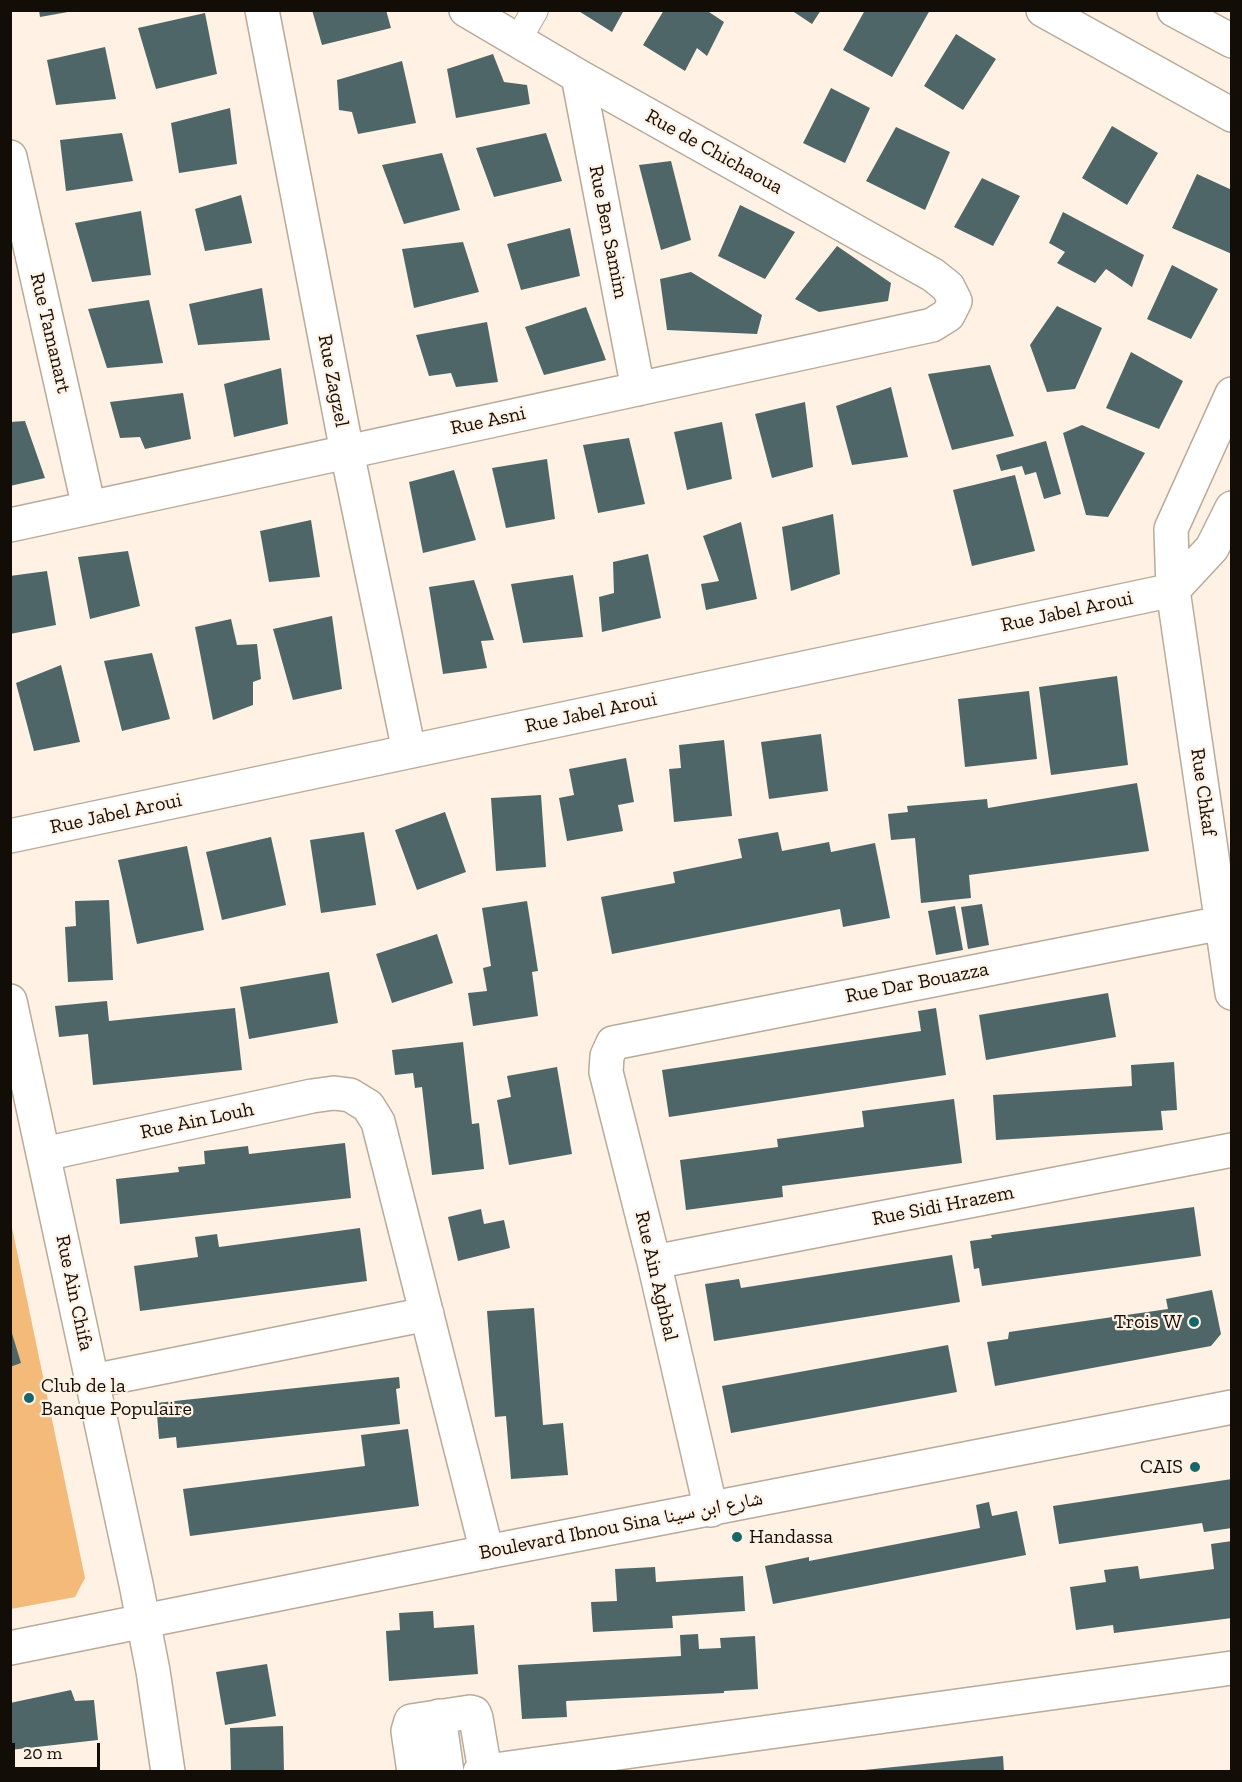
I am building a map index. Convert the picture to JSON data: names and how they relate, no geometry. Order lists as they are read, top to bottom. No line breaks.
{"streets":{"street":["Rue de Chichaoua","Rue Ben Samim","Rue Tamanart","Rue Zagzel","Rue Asni","Rue Jabel Aroui","Rue Chkaf","Rue Dar Bouazza","Rue Ain Louh","Rue Sidi Hrazem","Rue Ain Aghbal","Rue Ain Chifa","Boulevard Ibnou Sina شارع ابن سينا"]},"crossings":[["Rue de Chichaoua","Rue Ben Samim"],["Rue de Chichaoua","Rue Asni"],["Rue Ben Samim","Rue Asni"],["Rue Tamanart","Rue Asni"],["Rue Zagzel","Rue Asni"],["Rue Zagzel","Rue Jabel Aroui"],["Rue Jabel Aroui","Rue Chkaf"],["Rue Chkaf","Rue Dar Bouazza"],["Rue Dar Bouazza","Rue Ain Aghbal"],["Rue Ain Louh","Rue Ain Chifa"],["Rue Sidi Hrazem","Rue Ain Aghbal"],["Rue Ain Aghbal","Boulevard Ibnou Sina شارع ابن سينا"],["Rue Ain Chifa","Boulevard Ibnou Sina شارع ابن سينا"]],"places":["Trois W","Club de la Banque Populaire","CAIS","Handassa"],"scale_bar":"20 m"}
